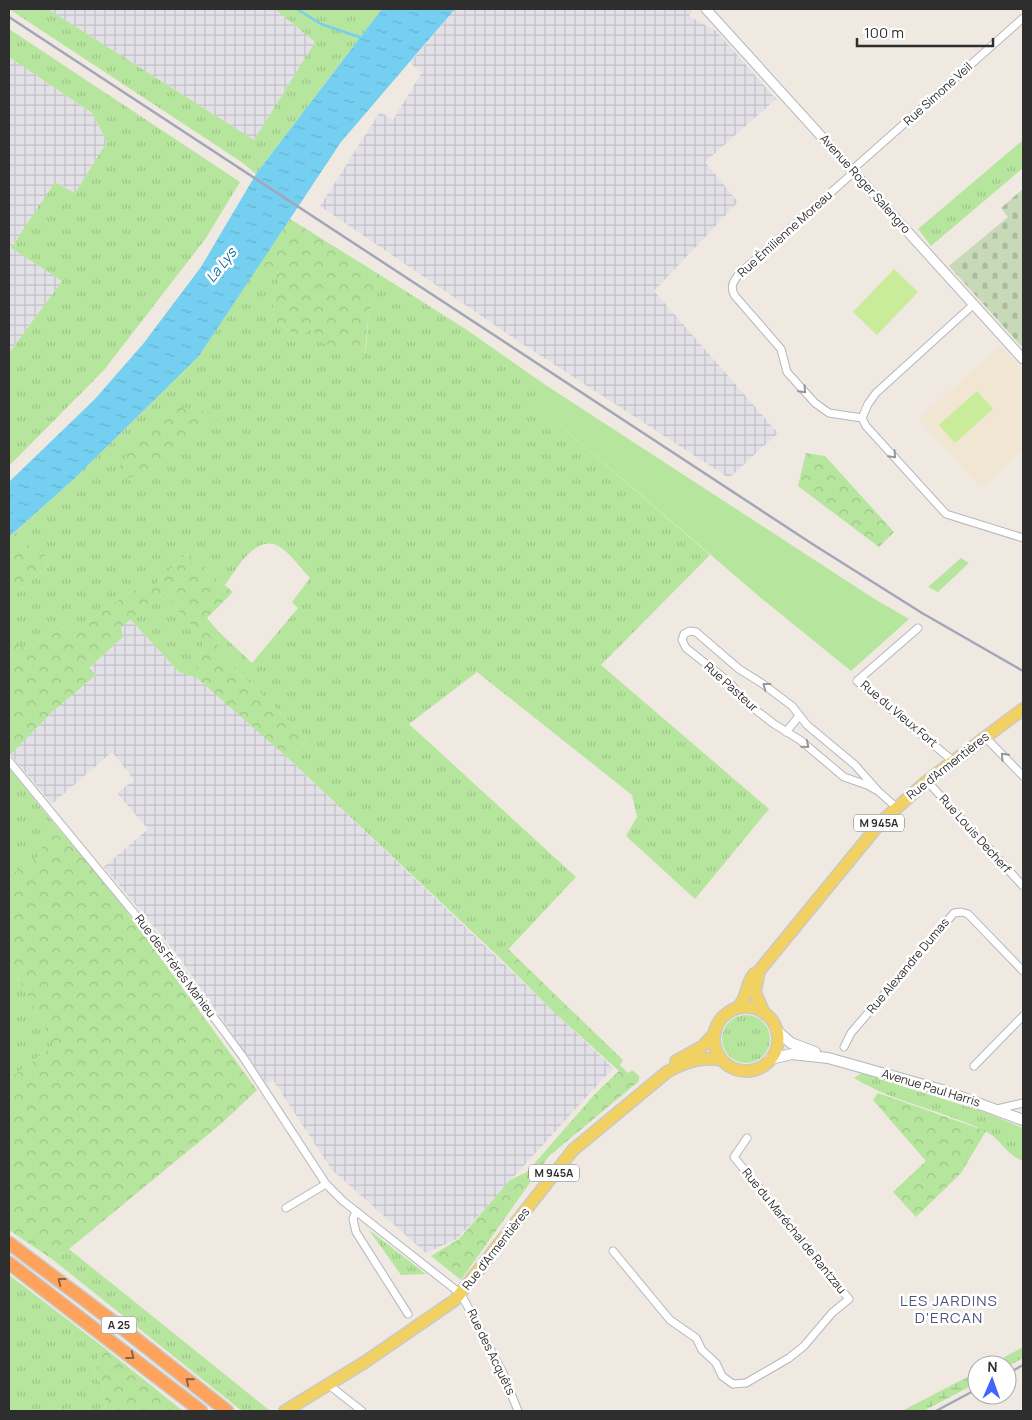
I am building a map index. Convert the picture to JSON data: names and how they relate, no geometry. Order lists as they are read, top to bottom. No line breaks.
{"streets":{"highway":["A 25"],"main road":["Rue d'Armentières","M 945A","Avenue Paul Harris"],"street":["Rue Simone Veil","Avenue Roger Salengro","Rue Émilienne Moreau","Rue Pasteur","Rue du Vieux Fort","Rue Louis Decherf","Rue des Frères Mahieu","Rue Alexandre Dumas","Rue du Maréchal de Rantzau","Rue des Acquêts"]},"crossings":[["Rue Simone Veil","Avenue Roger Salengro"],["Rue Simone Veil","Rue Émilienne Moreau"],["Avenue Roger Salengro","Rue Émilienne Moreau"],["Rue Pasteur","Rue d'Armentières"],["Rue du Vieux Fort","Rue d'Armentières"],["Rue d'Armentières","Rue Louis Decherf"],["Rue d'Armentières","Rue des Frères Mahieu"],["Rue d'Armentières","Avenue Paul Harris"],["Rue d'Armentières","Rue des Acquêts"],["Rue des Frères Mahieu","Rue des Acquêts"]],"districts":["LES JARDINS D'ERCAN"],"water":["La Lys"],"scale_bar":"100 m","north":"top"}
